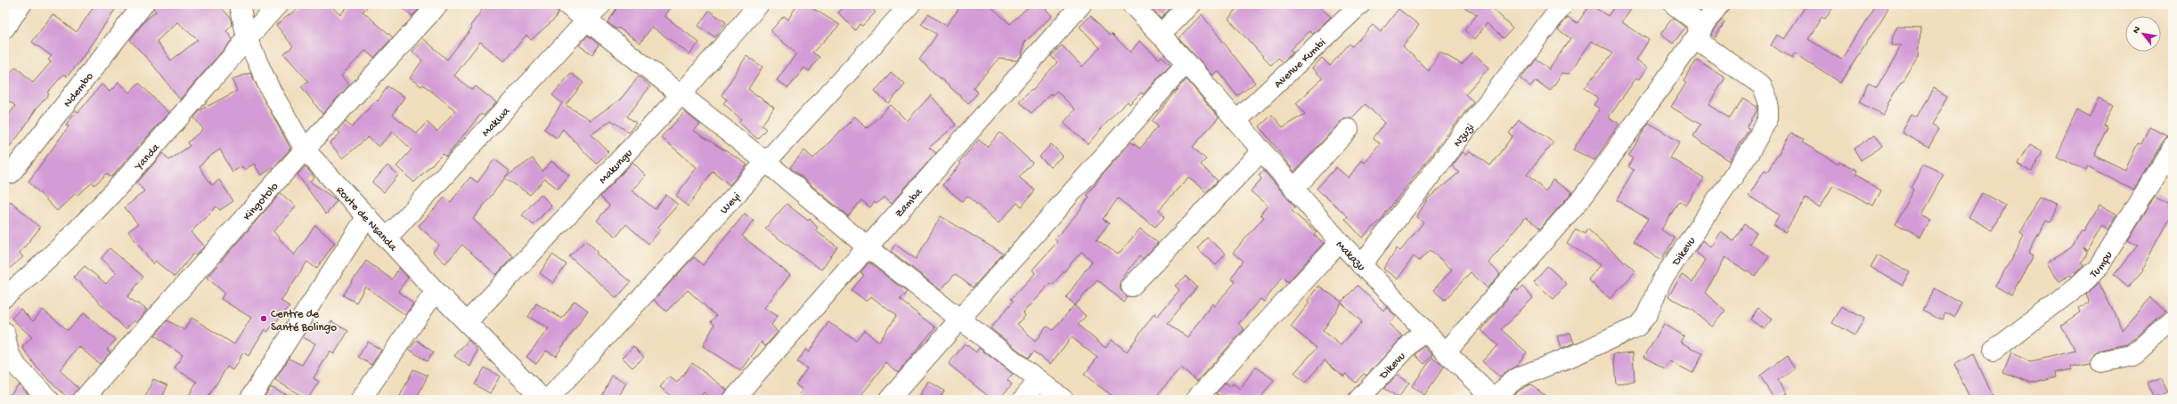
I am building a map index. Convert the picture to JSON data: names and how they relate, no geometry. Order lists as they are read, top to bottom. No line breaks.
{"streets":{"street":["Avenue Kumbi","Ndembo","Makwa","Nzuzi","Yanda","Makungu","Kingotolo","Weyi","Zamba","Route de Nsanda","Dikevu","Makazu","Tumpu"]},"crossings":[["Avenue Kumbi","Makazu"],["Makwa","Route de Nsanda"],["Nzuzi","Makazu"],["Yanda","Route de Nsanda"],["Makungu","Route de Nsanda"],["Kingotolo","Route de Nsanda"],["Dikevu","Makazu"]],"places":["Centre de Santé Bolingo"],"north":"top left"}
